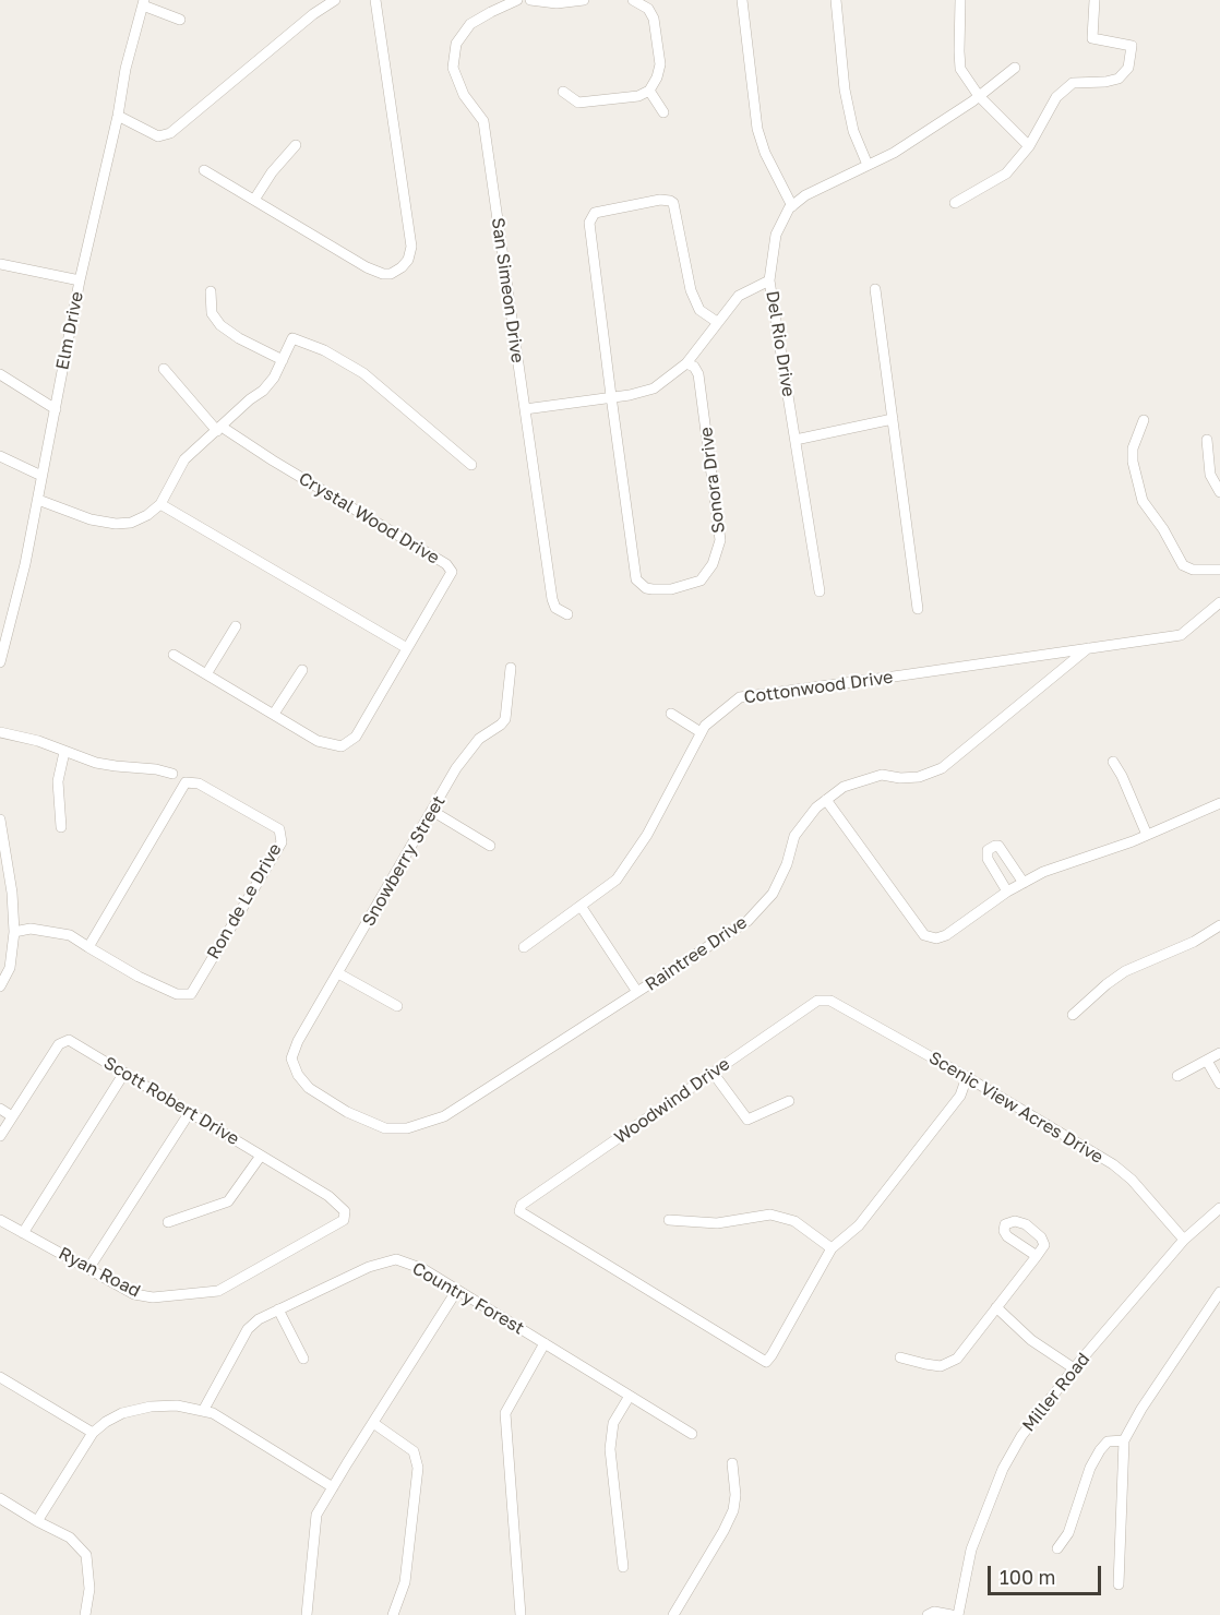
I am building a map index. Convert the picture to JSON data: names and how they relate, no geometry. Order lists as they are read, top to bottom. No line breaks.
{"streets":{"street":["San Simeon Drive","Elm Drive","Del Rio Drive","Sonora Drive","Crystal Wood Drive","Cottonwood Drive","Snowberry Street","Ron de Le Drive","Raintree Drive","Scott Robert Drive","Woodwind Drive","Scenic View Acres Drive","Ryan Road","Country Forest","Miller Road"]},"crossings":[["Cottonwood Drive","Raintree Drive"],["Snowberry Street","Raintree Drive"],["Scott Robert Drive","Ryan Road"],["Woodwind Drive","Scenic View Acres Drive"],["Scenic View Acres Drive","Miller Road"]],"scale_bar":"100 m"}
